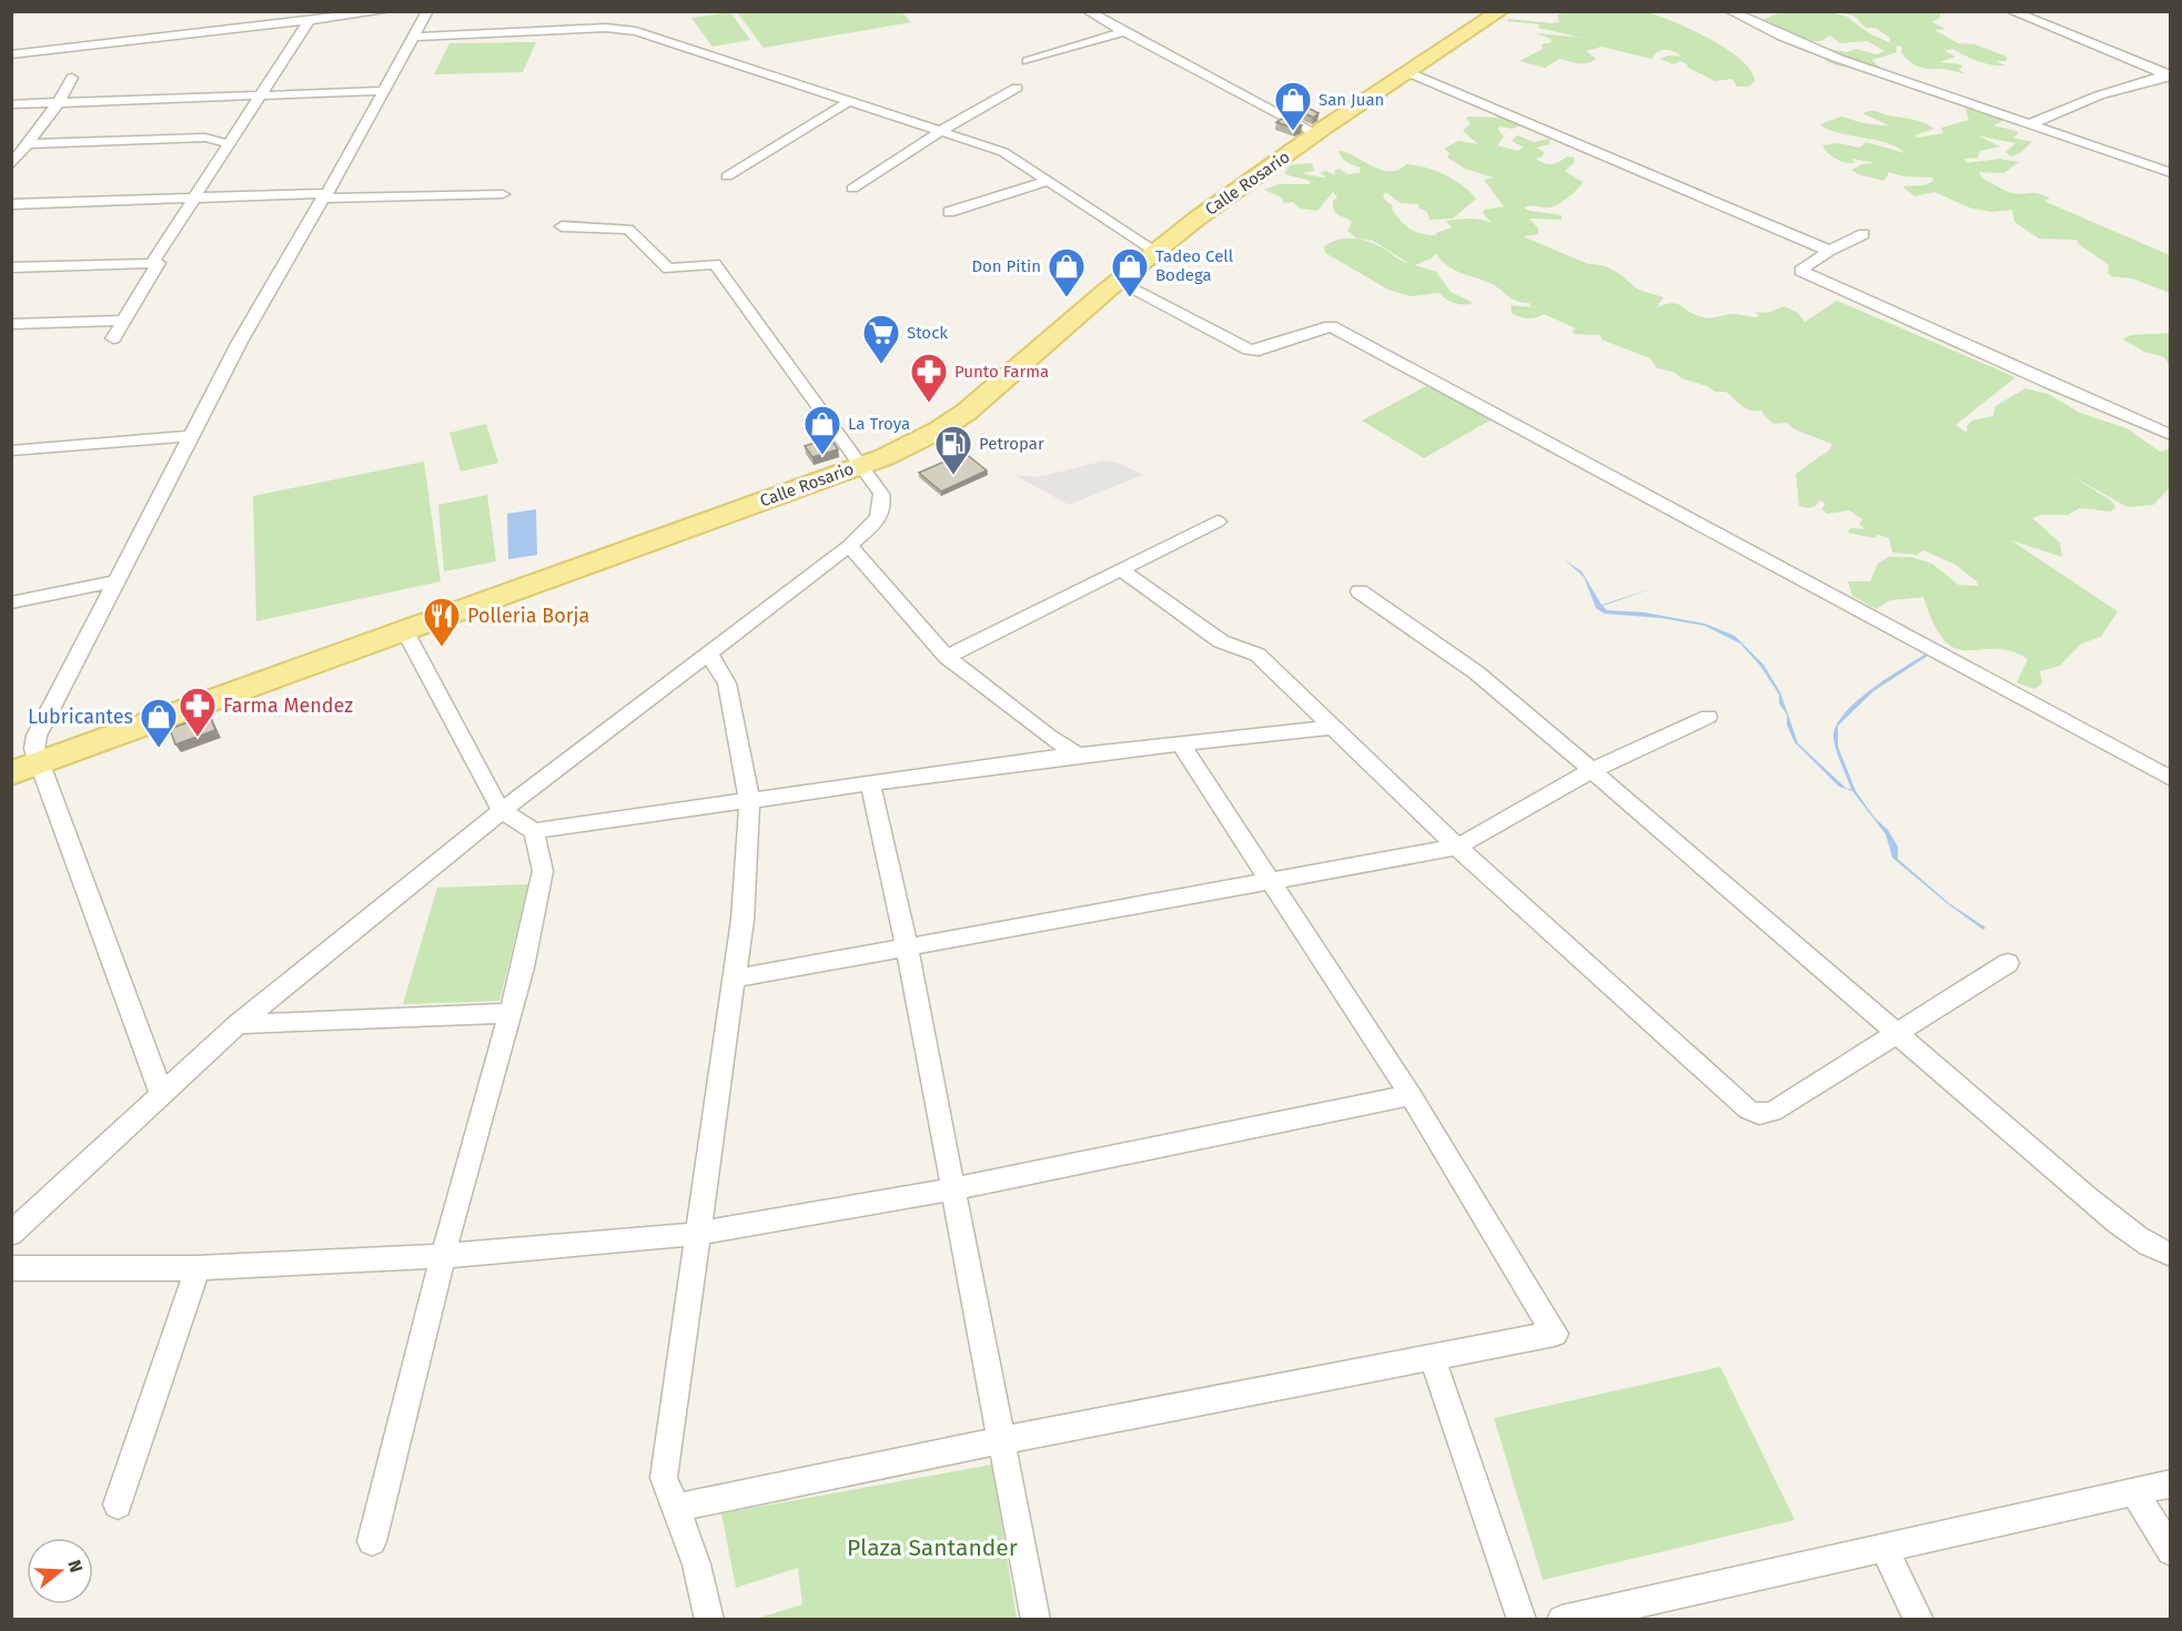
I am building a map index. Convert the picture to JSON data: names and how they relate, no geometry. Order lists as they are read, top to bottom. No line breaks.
{"streets":{"main road":["Calle Rosario"]},"parks":["Plaza Santander"],"places":{"shop":["San Juan","Don Pitin","Tadeo Cell Bodega","La Troya","Lubricantes"],"supermarket":["Stock"],"pharmacy":["Punto Farma","Farma Mendez"],"fuel station":["Petropar"],"restaurant":["Polleria Borja"]},"north":"right"}
